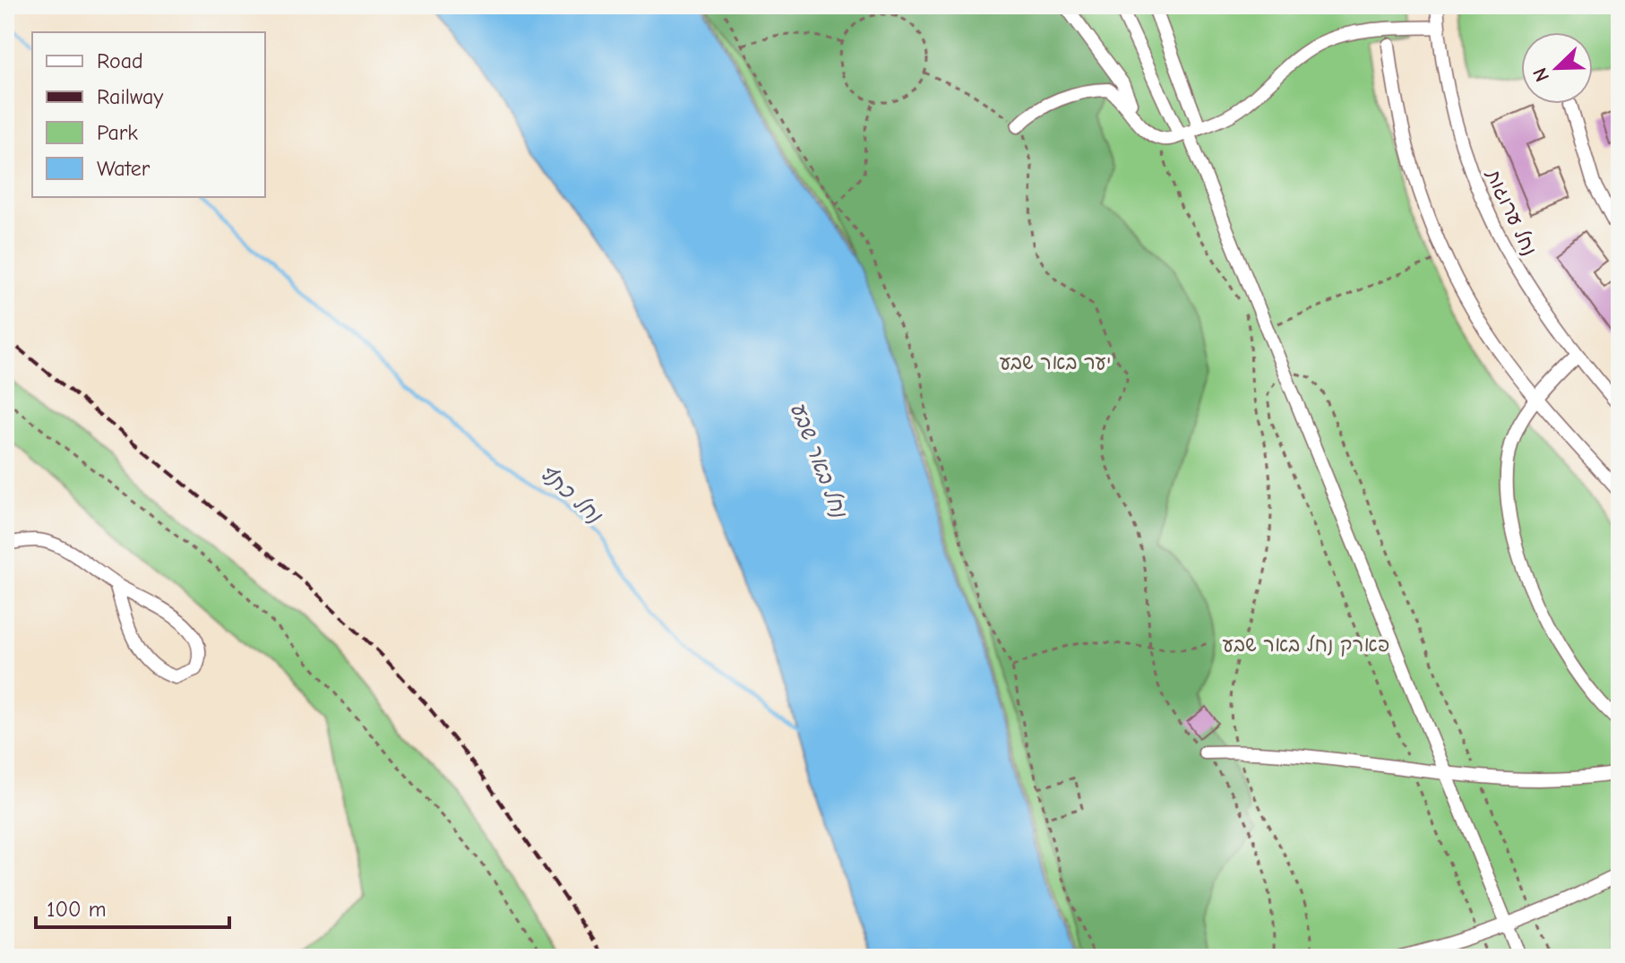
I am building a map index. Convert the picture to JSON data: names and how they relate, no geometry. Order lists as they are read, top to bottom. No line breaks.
{"streets":{"street":["נחל ערוגות"]},"water":["נחל באר שבע","נחל כתף"],"parks":["יער באר שבע","פארק נחל באר שבע"],"legend":["Road","Railway","Park","Water"],"scale_bar":"100 m","north":"bottom left"}
